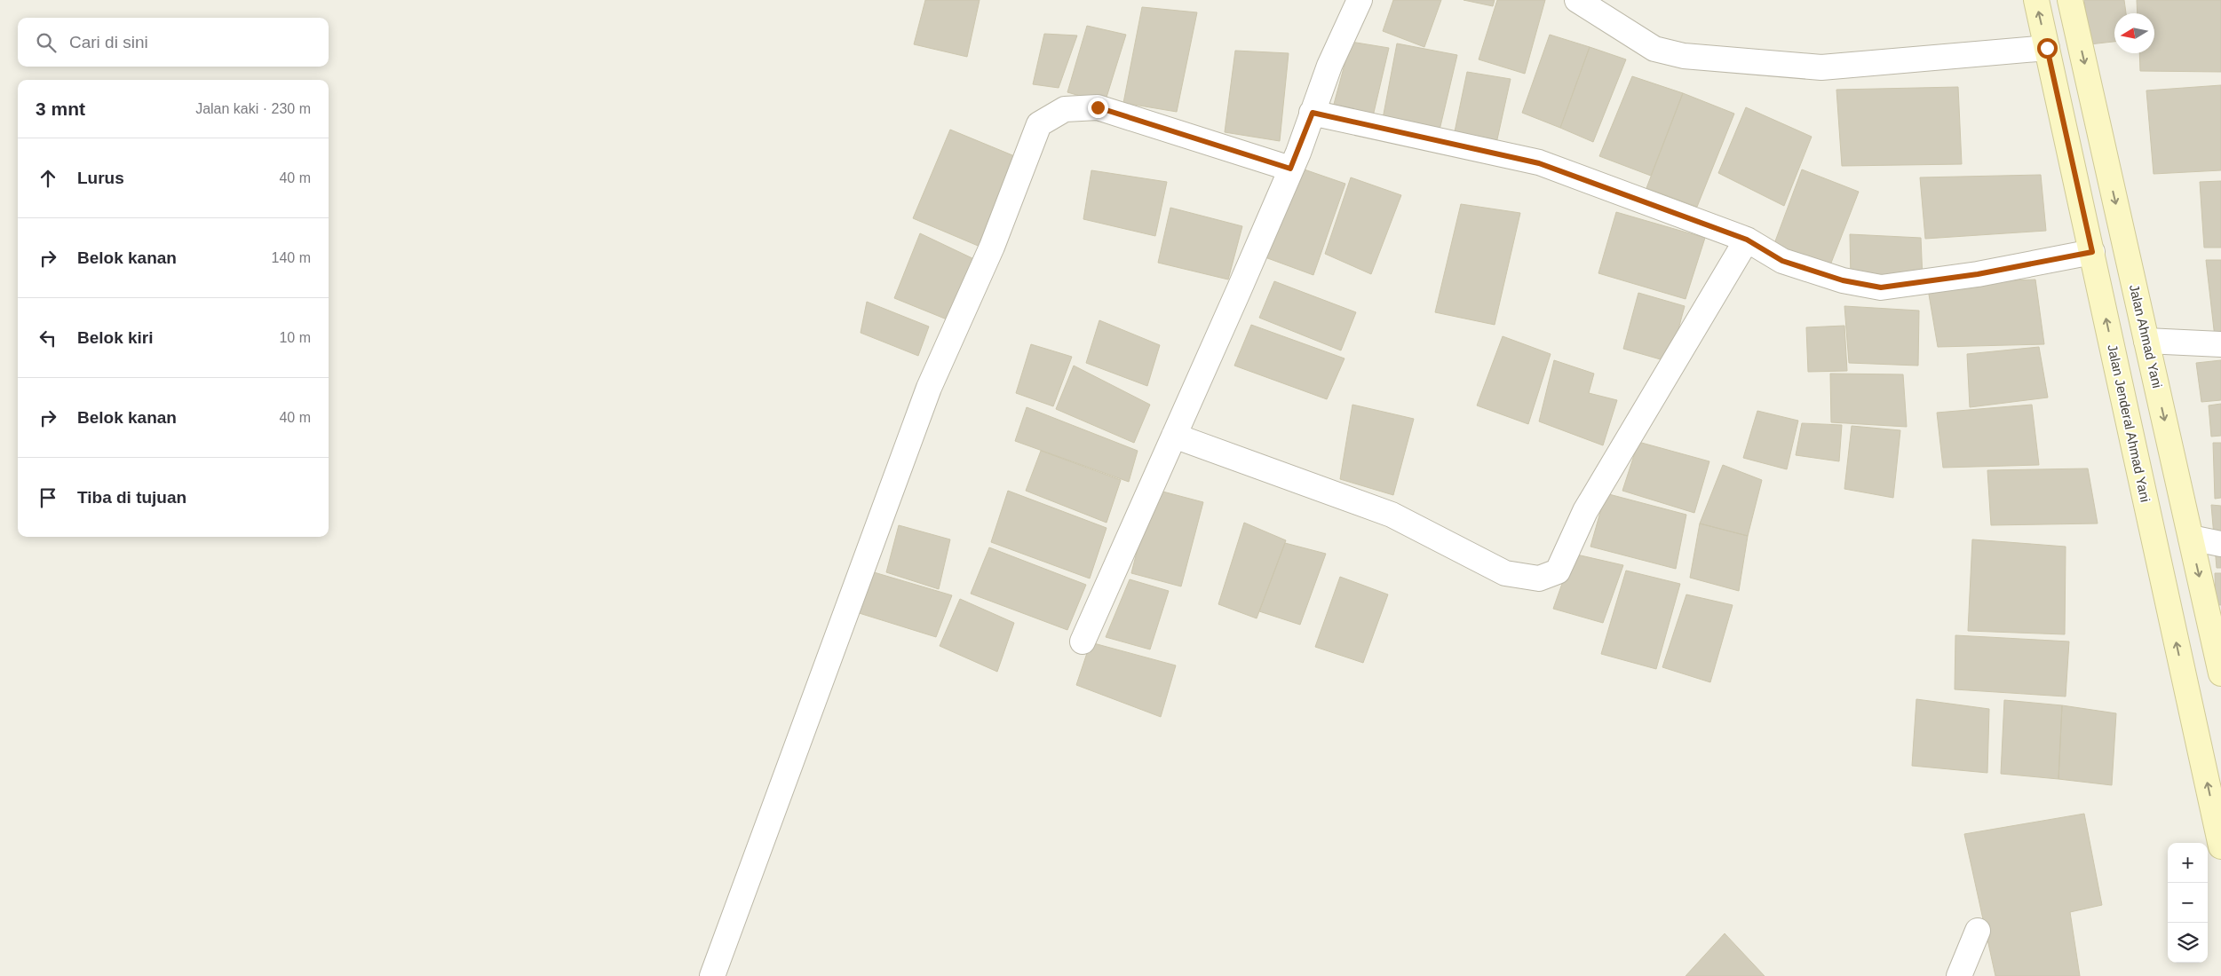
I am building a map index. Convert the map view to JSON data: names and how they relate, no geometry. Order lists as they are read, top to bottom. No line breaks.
{"streets":{"main road":["Jalan Ahmad Yani","Jalan Jenderal Ahmad Yani"]},"one_way":["Jalan Ahmad Yani","Jalan Jenderal Ahmad Yani"],"north":"left","page":{"search":"Cari di sini","heading":["3 mnt","Jalan kaki · 230 m"],"list":[["Lurus","40 m"],["Belok kanan","140 m"],["Belok kiri","10 m"],["Belok kanan","40 m"],"Tiba di tujuan"],"map_buttons":["+","−"]}}
